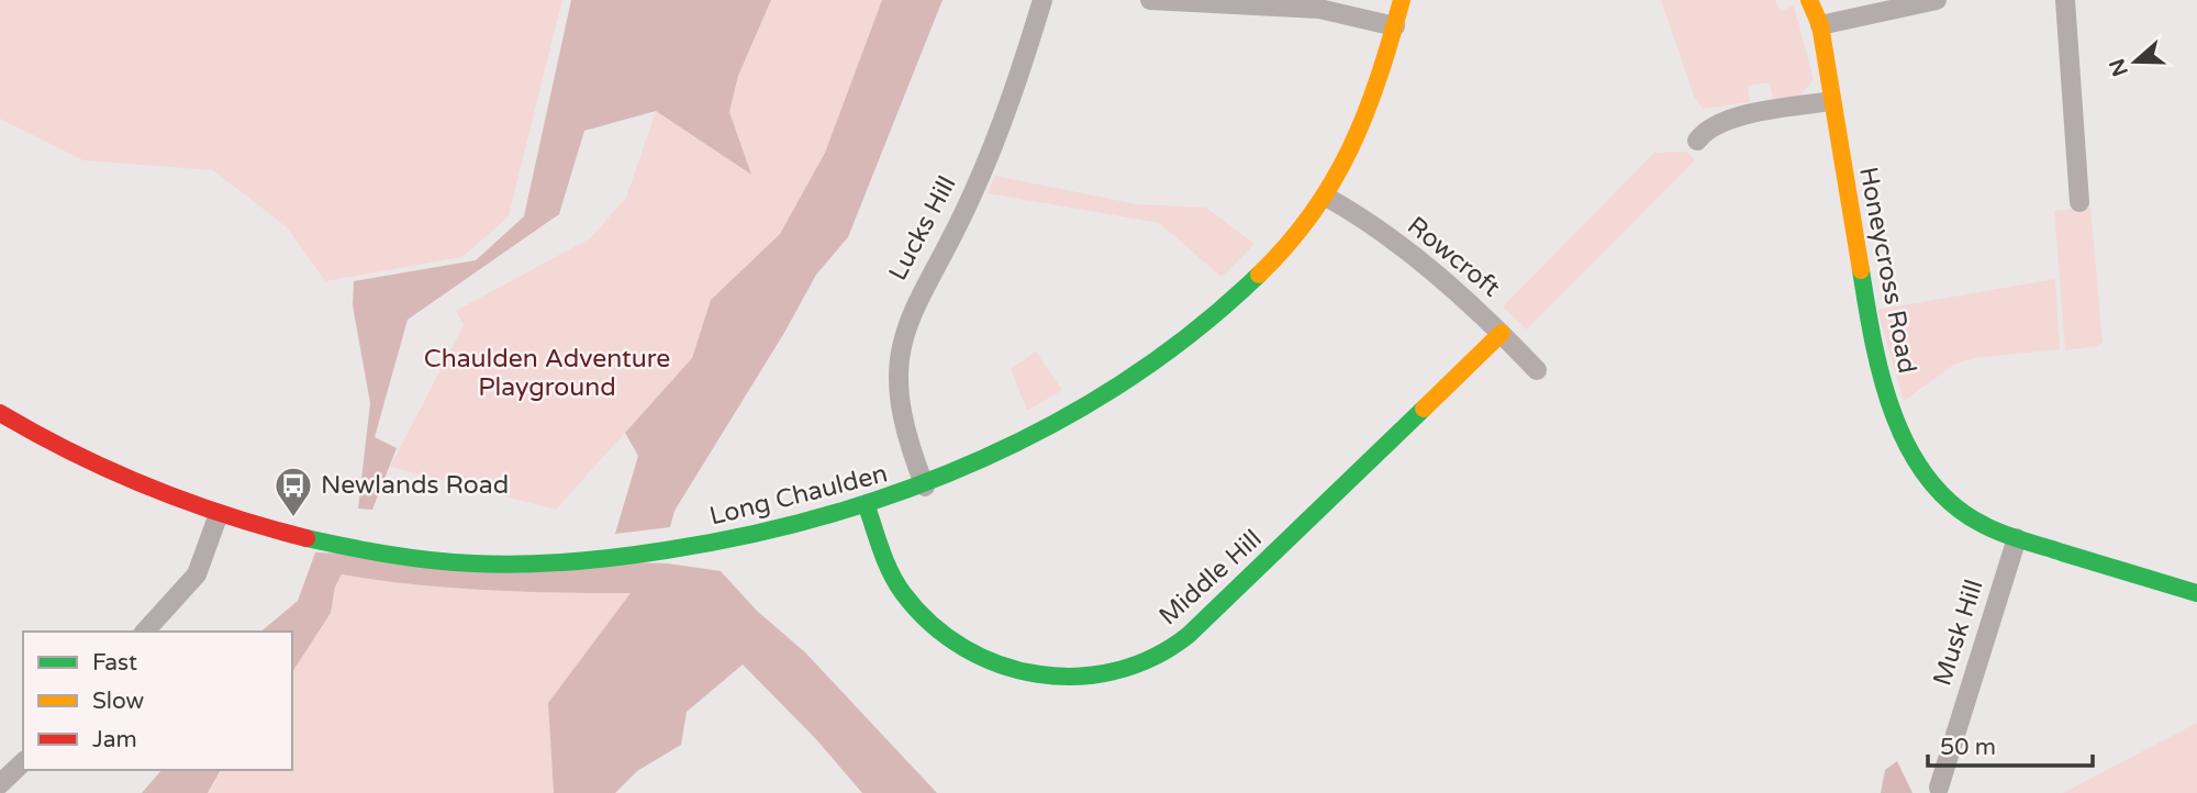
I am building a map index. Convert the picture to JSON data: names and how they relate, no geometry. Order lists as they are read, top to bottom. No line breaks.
{"streets":{"street":["Lucks Hill","Rowcroft","Honeycross Road","Long Chaulden","Middle Hill","Musk Hill"]},"crossings":[["Lucks Hill","Long Chaulden"],["Rowcroft","Long Chaulden"],["Rowcroft","Middle Hill"],["Honeycross Road","Musk Hill"],["Long Chaulden","Middle Hill"]],"parks":["Chaulden Adventure Playground"],"places":{"bus stop":["Newlands Road"]},"legend":["Fast","Slow","Jam"],"scale_bar":"50 m","north":"left"}
